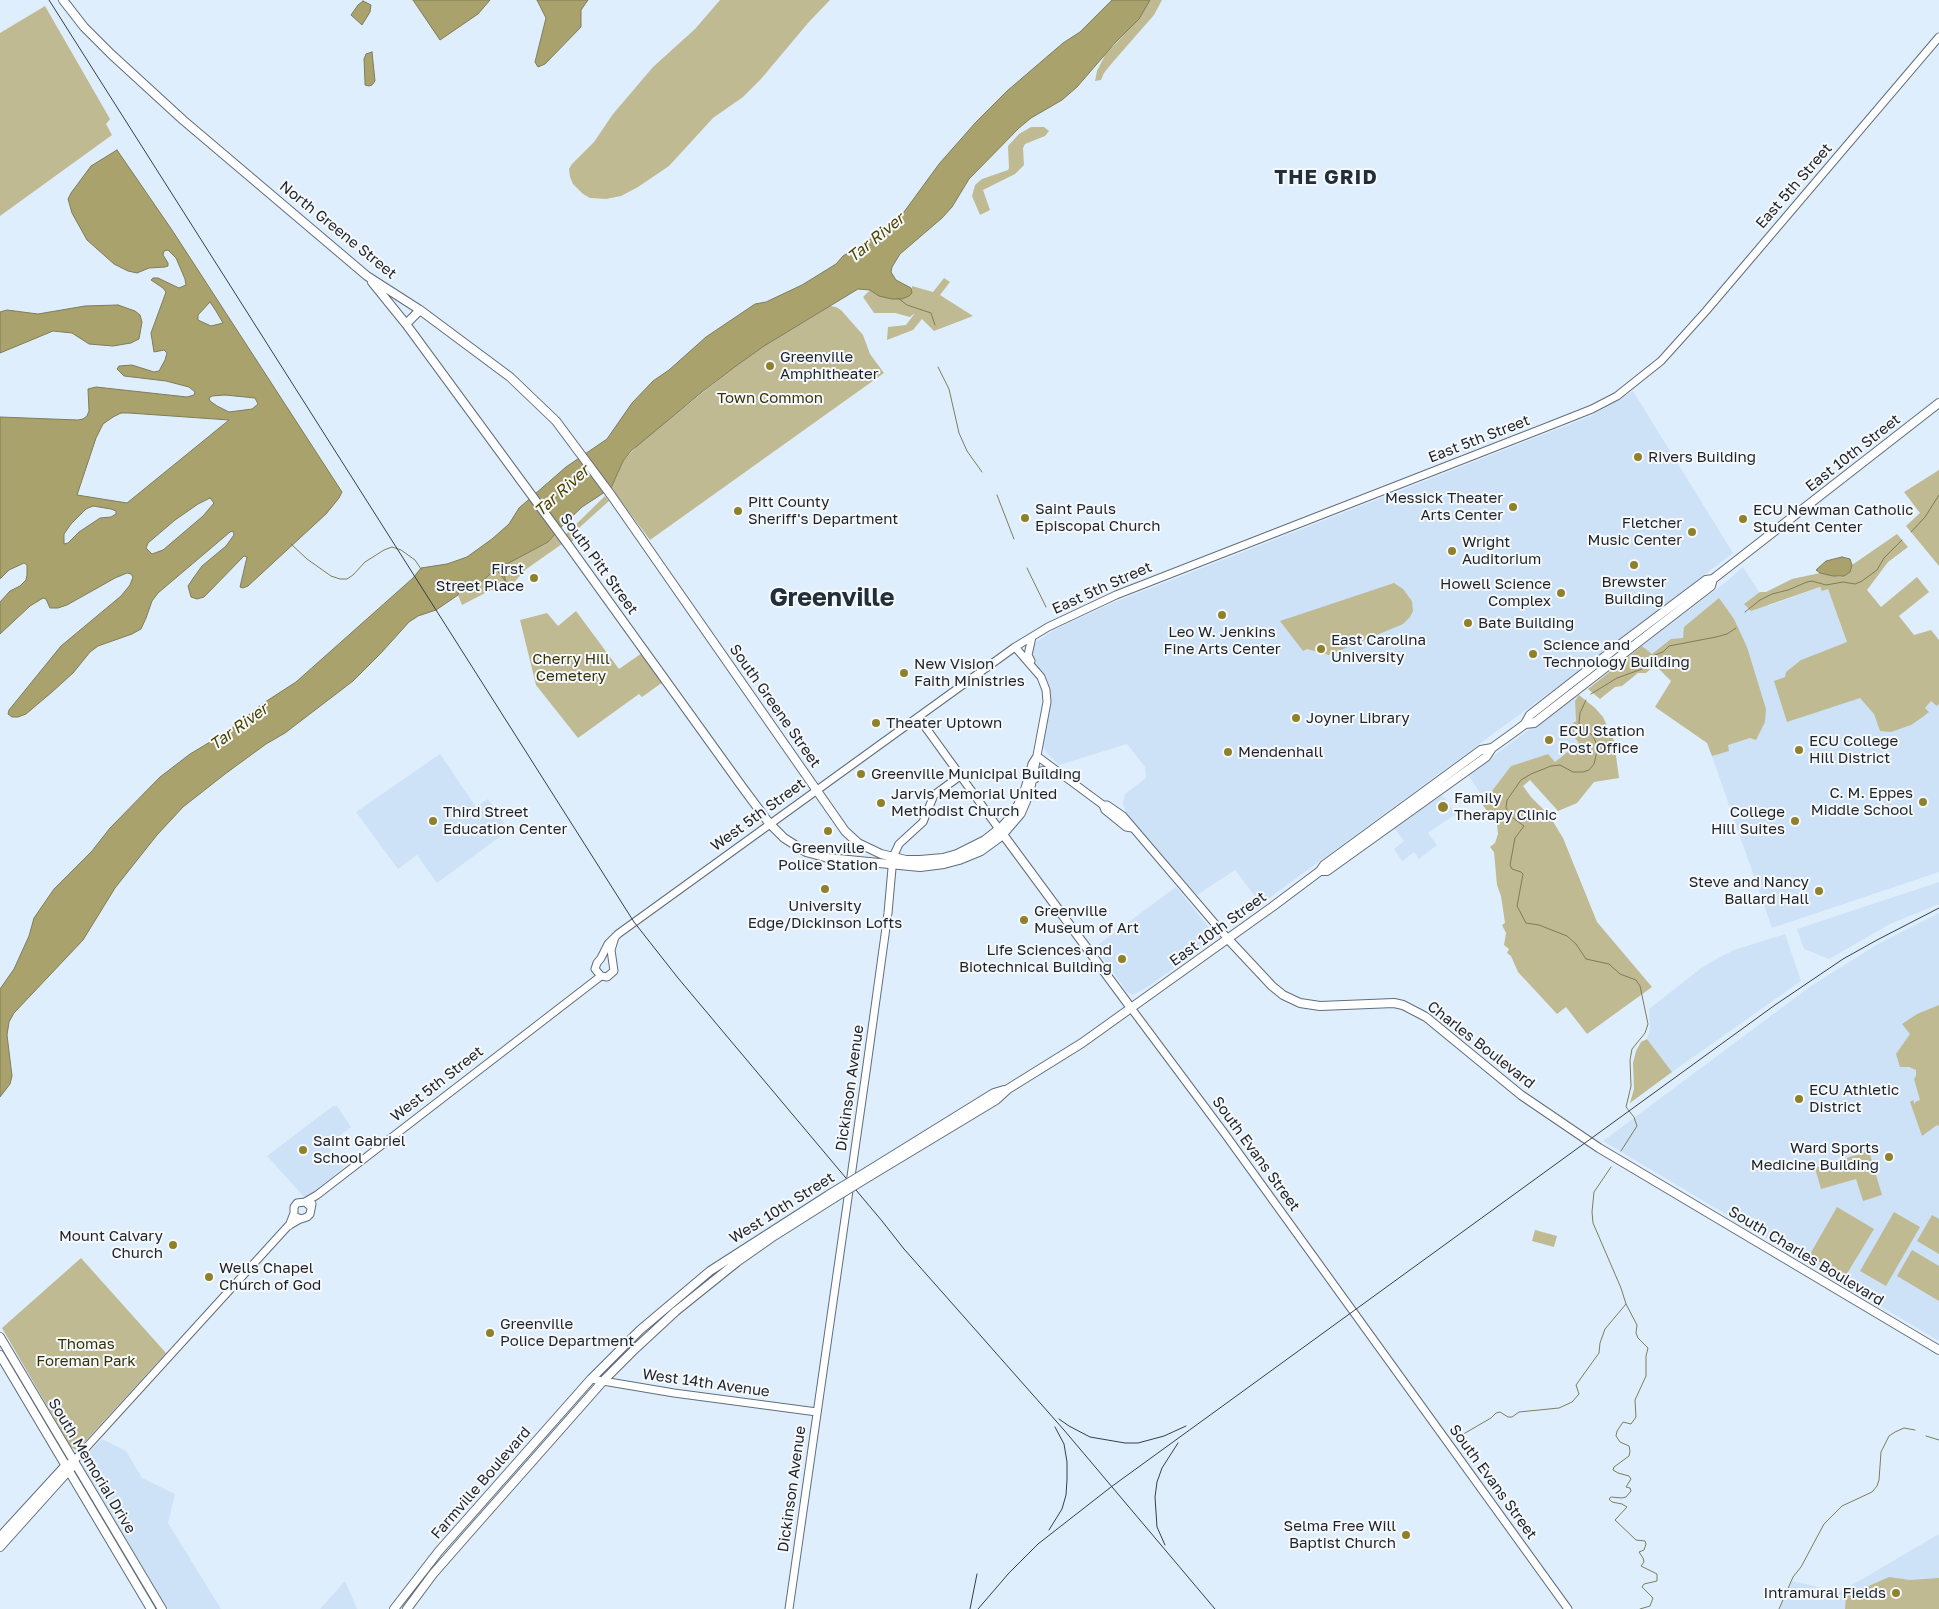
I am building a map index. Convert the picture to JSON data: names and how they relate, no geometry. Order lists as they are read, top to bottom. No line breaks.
{"streets":{"main road":["East 5th Street","North Greene Street","East 10th Street","South Pitt Street","South Greene Street","West 5th Street","Charles Boulevard","Dickinson Avenue","South Evans Street","West 10th Street","South Charles Boulevard","West 14th Avenue","South Memorial Drive","Farmville Boulevard"]},"crossings":[["East 5th Street","West 5th Street"],["East 5th Street","South Evans Street"],["North Greene Street","South Pitt Street"],["North Greene Street","South Greene Street"],["East 10th Street","Charles Boulevard"],["East 10th Street","South Evans Street"],["East 10th Street","West 10th Street"],["South Pitt Street","South Greene Street"],["South Pitt Street","West 5th Street"],["South Pitt Street","Dickinson Avenue"],["South Greene Street","West 5th Street"],["South Greene Street","Dickinson Avenue"],["West 5th Street","South Evans Street"],["Charles Boulevard","South Charles Boulevard"],["Dickinson Avenue","South Evans Street"],["Dickinson Avenue","West 14th Avenue"],["South Evans Street","West 10th Street"],["West 10th Street","West 14th Avenue"],["West 10th Street","Farmville Boulevard"],["West 14th Avenue","Farmville Boulevard"]],"districts":["THE GRID","Greenville"],"water":["Tar River"],"parks":["Town Common","Cherry Hill Cemetery","Thomas Foreman Park"],"places":["Greenville Amphitheater","Rivers Building","Messick Theater Arts Center","Pitt County Sheriff's Department","Saint Pauls Episcopal Church","ECU Newman Catholic Student Center","Fletcher Music Center","Wright Auditorium","Brewster Building","First Street Place","Howell Science Complex","Leo W. Jenkins Fine Arts Center","Bate Building","East Carolina University","Science and Technology Building","New Vision Faith Ministries","Joyner Library","Theater Uptown","ECU Station Post Office","ECU College Hill District","Mendenhall","Greenville Municipal Building","C. M. Eppes Middle School","Jarvis Memorial United Methodist Church","Family Therapy Clinic","Third Street Education Center","College Hill Suites","Greenville Police Station","University Edge/Dickinson Lofts","Steve and Nancy Ballard Hall","Greenville Museum of Art","Life Sciences and Biotechnical Building","ECU Athletic District","Saint Gabriel School","Ward Sports Medicine Building","Mount Calvary Church","Wells Chapel Church of God","Greenville Police Department","Selma Free Will Baptist Church","Intramural Fields"]}
